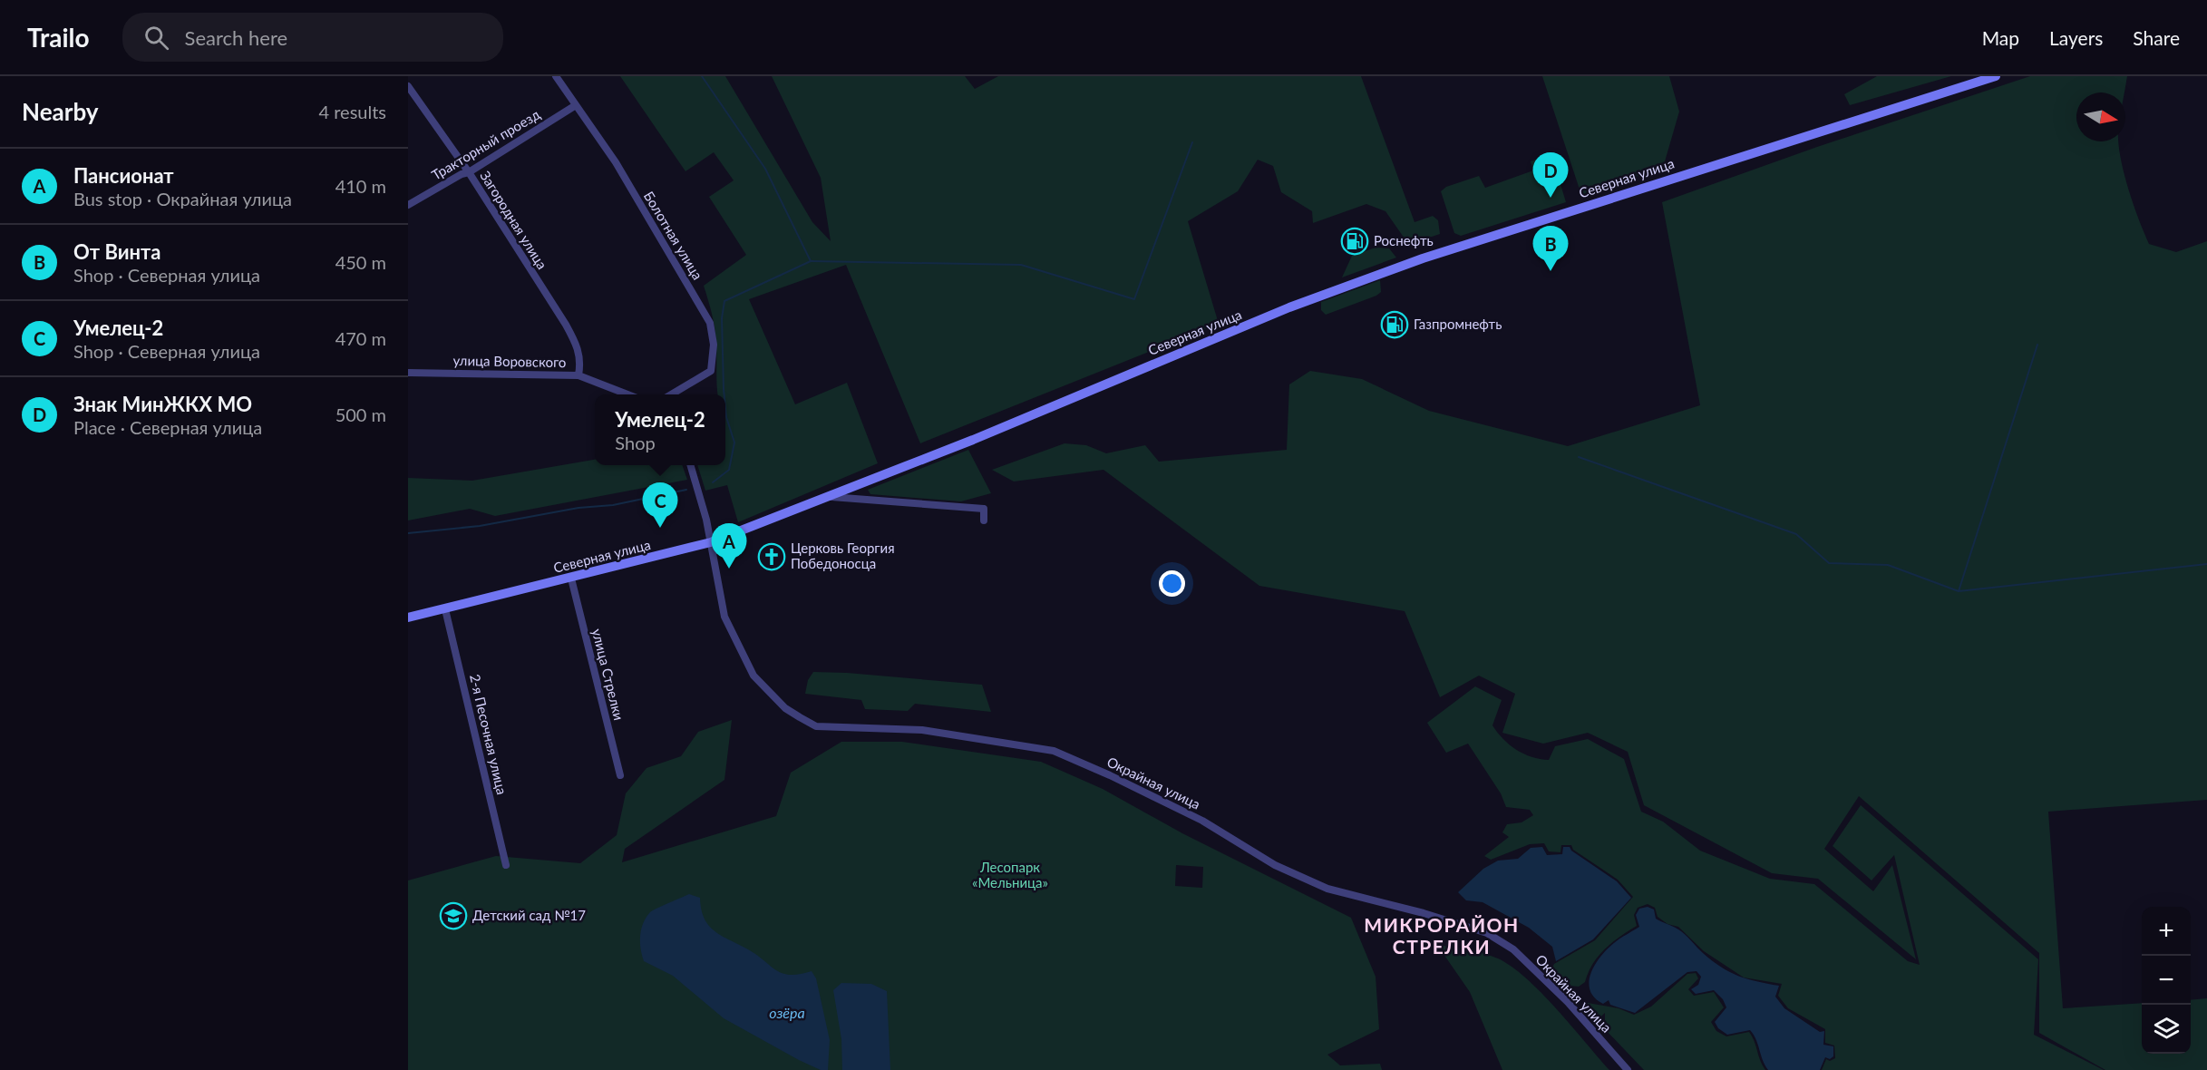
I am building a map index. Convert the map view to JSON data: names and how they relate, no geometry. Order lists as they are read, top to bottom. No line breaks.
{"streets":{"main road":["Северная улица"],"street":["Тракторный проезд","Загородная улица","Болотная улица","улица Воровского","улица Стрелки","2-я Песочная улица","Окрайная улица"]},"crossings":[["Тракторный проезд","Загородная улица"],["Тракторный проезд","Болотная улица"],["Северная улица","улица Стрелки"],["Северная улица","2-я Песочная улица"],["Северная улица","Окрайная улица"],["Загородная улица","улица Воровского"]],"districts":["МИКРОРАЙОН СТРЕЛКИ"],"water":["озёра"],"parks":["Лесопарк «Мельница»"],"places":{"fuel station":["Роснефть","Газпромнефть"],"church":["Церковь Георгия Победоносца"],"school or university":["Детский сад №17"]},"north":"right","page":{"header":"Trailo","search":"Search here","nav":["Map","Layers","Share"],"heading":["Nearby","4 results"],"list":[{"mark":"A","name":"Пансионат","note":"Bus stop · Окрайная улица","value":"410 m"},{"mark":"B","name":"От Винта","note":"Shop · Северная улица","value":"450 m"},{"mark":"C","name":"Умелец-2","note":"Shop · Северная улица","value":"470 m"},{"mark":"D","name":"Знак МинЖКХ МО","note":"Place · Северная улица","value":"500 m"}],"pins":["D","B","C","A"],"popup":["Умелец-2","Shop"],"map_buttons":["+","−"]}}
